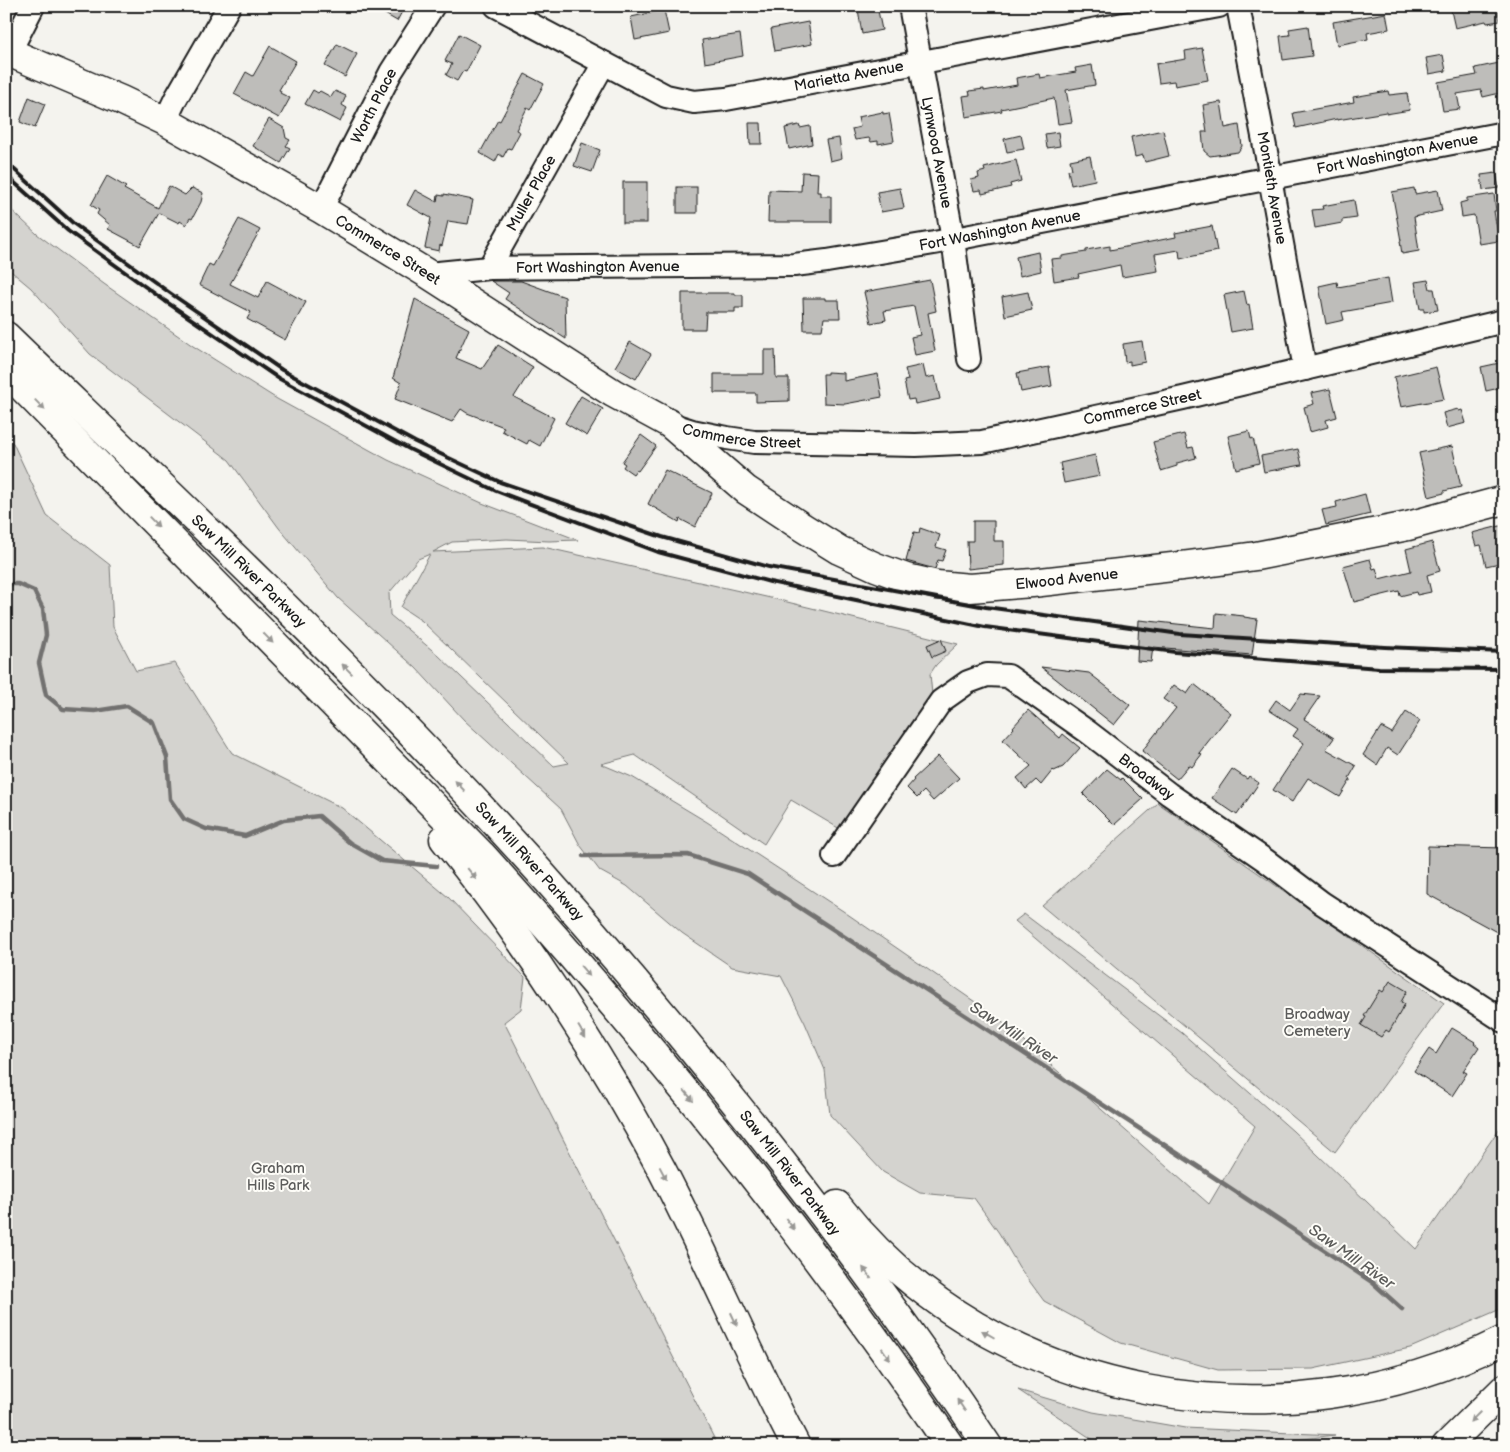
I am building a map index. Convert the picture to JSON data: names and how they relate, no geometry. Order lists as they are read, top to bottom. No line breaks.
{"streets":{"main road":["Commerce Street","Saw Mill River Parkway","Elwood Avenue"],"street":["Marietta Avenue","Worth Place","Lynwood Avenue","Fort Washington Avenue","Montieth Avenue","Muller Place","Broadway"]},"crossings":[["Marietta Avenue","Lynwood Avenue"],["Marietta Avenue","Muller Place"],["Worth Place","Commerce Street"],["Lynwood Avenue","Fort Washington Avenue"],["Fort Washington Avenue","Montieth Avenue"],["Fort Washington Avenue","Muller Place"],["Montieth Avenue","Commerce Street"],["Commerce Street","Elwood Avenue"]],"water":["Saw Mill River"],"parks":["Broadway Cemetery","Graham Hills Park"]}
